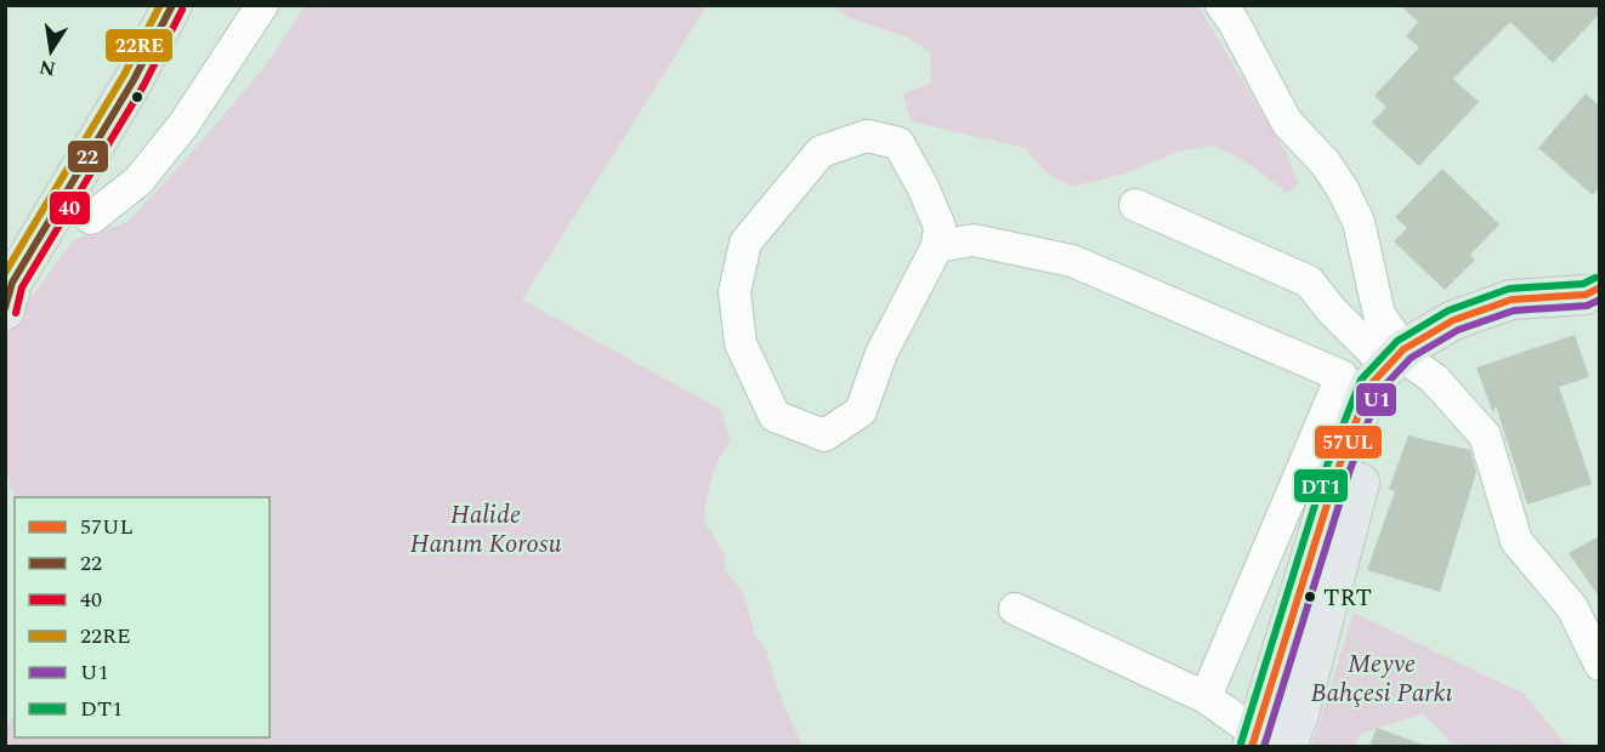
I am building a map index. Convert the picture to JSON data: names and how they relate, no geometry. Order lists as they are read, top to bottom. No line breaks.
{"parks":["Halide Hanım Korosu","Meyve Bahçesi Parkı"],"places":["TRT"],"lines":["transit line 22","transit line 22RE","transit line 40","transit line DT1","transit line 57UL","transit line U1"],"legend":["57UL","22","40","22RE","U1","DT1"],"north":"bottom"}
